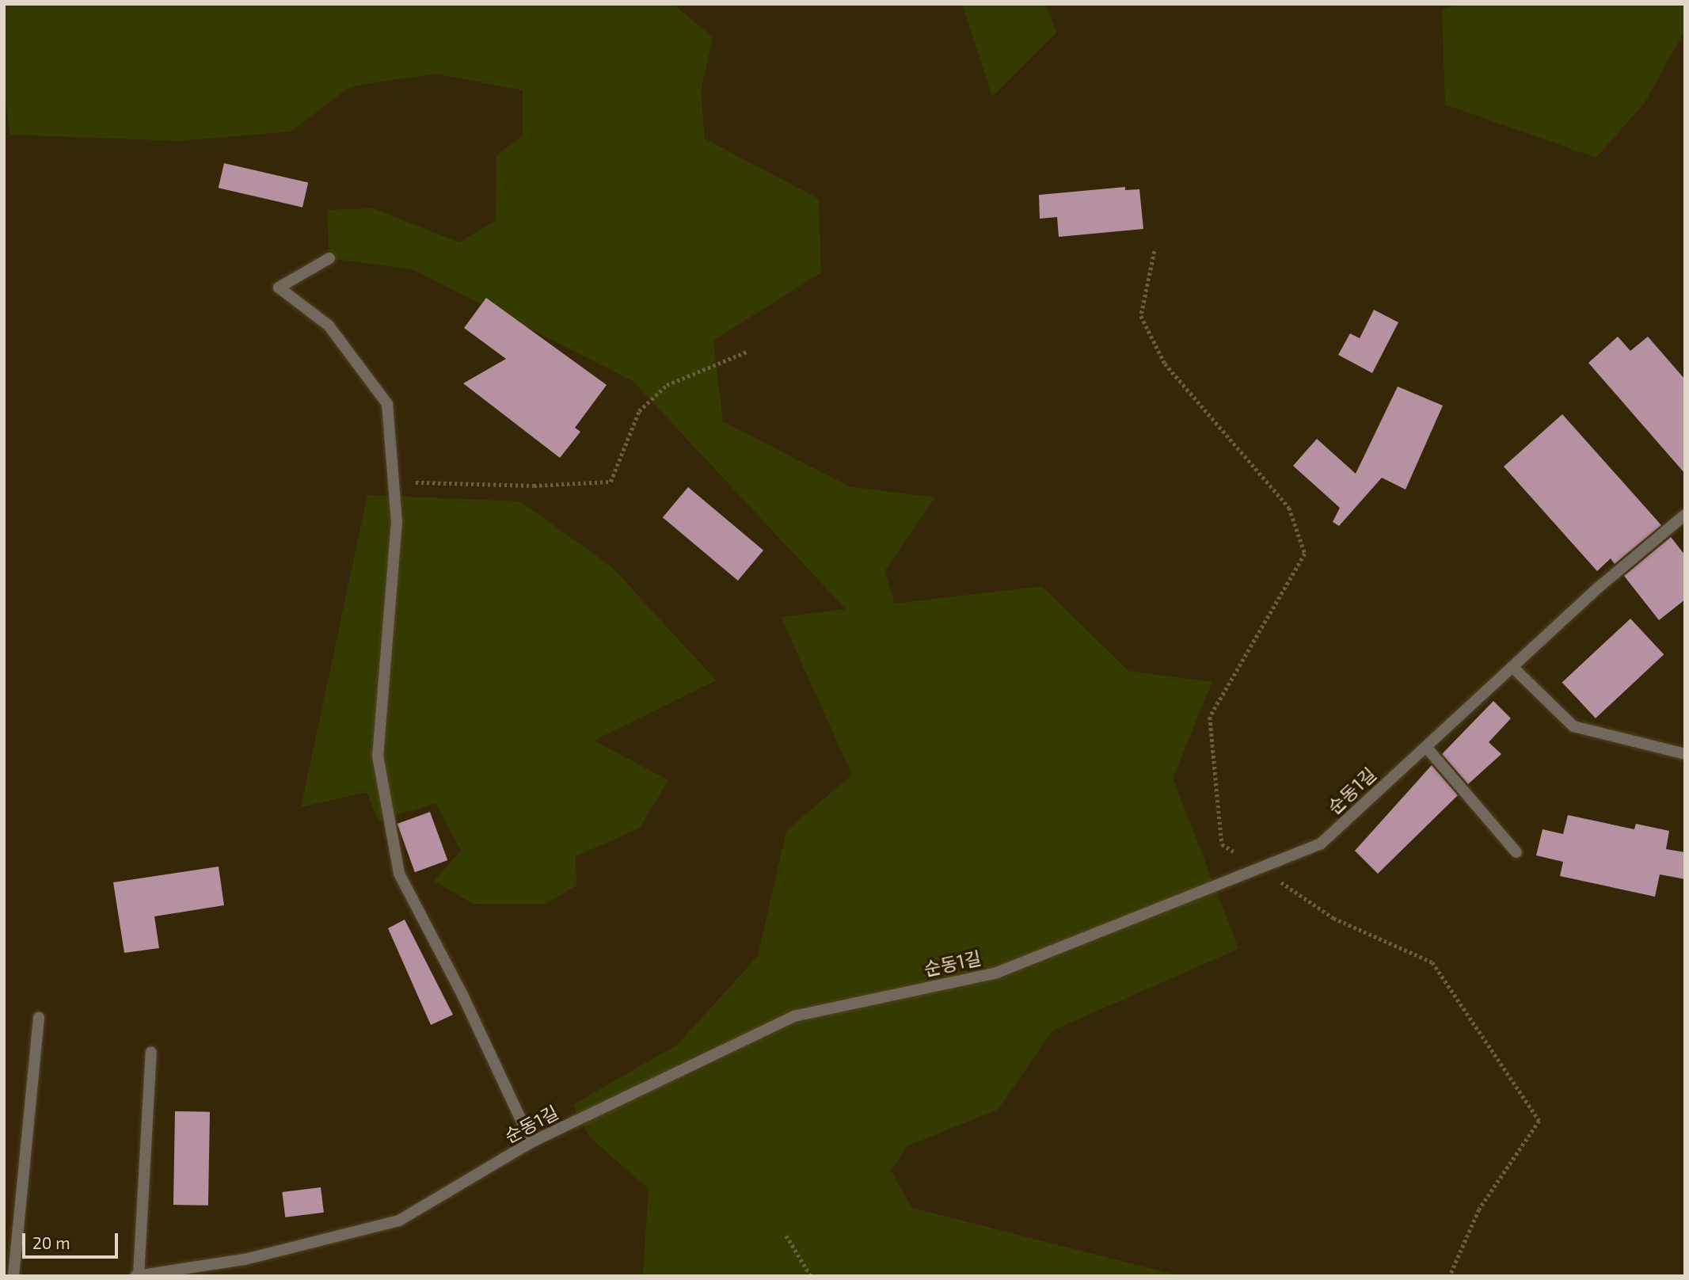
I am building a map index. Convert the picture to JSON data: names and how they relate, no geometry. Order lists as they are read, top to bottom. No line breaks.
{"streets":{"street":["순동1길"]},"scale_bar":"20 m"}
